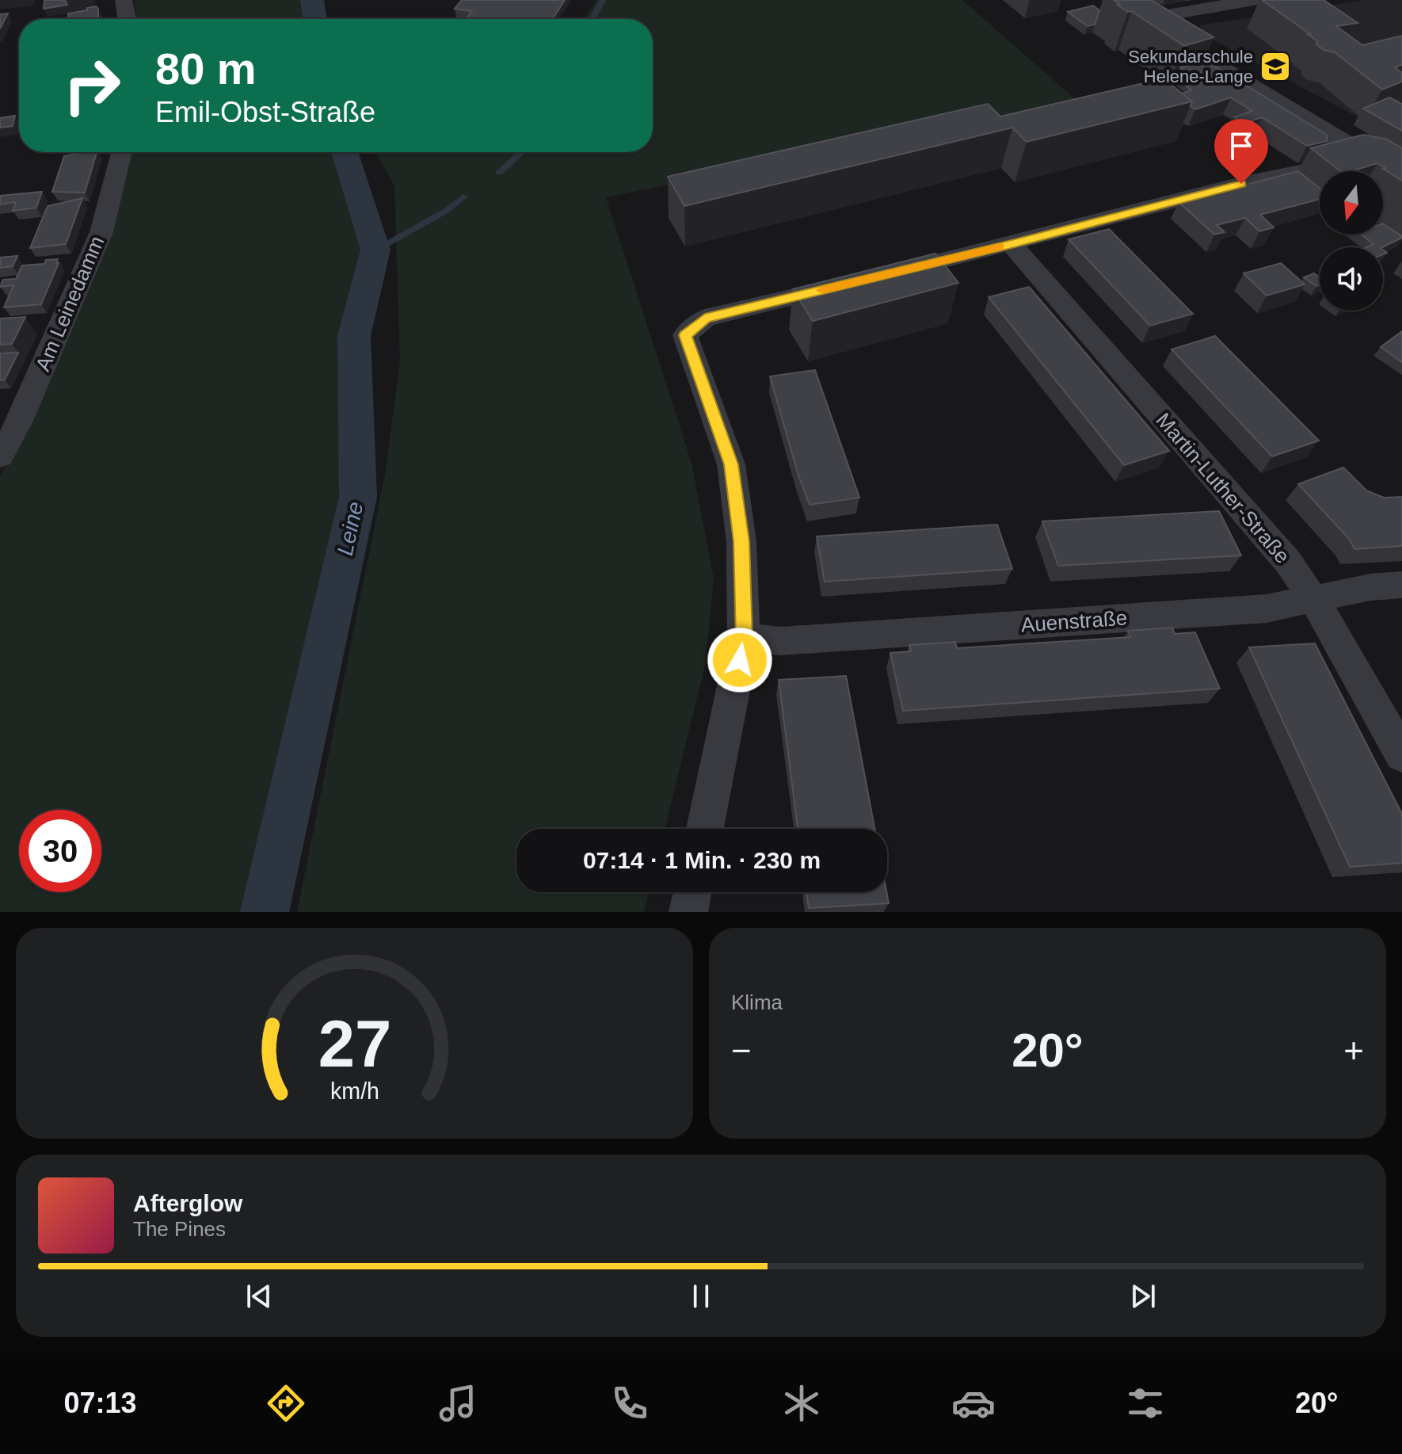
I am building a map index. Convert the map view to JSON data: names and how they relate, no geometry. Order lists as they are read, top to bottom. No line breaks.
{"streets":{"street":["Am Leinedamm","Martin-Luther-Straße","Auenstraße"]},"crossings":[["Martin-Luther-Straße","Auenstraße"]],"water":["Leine"],"places":{"school or university":["Sekundarschule Helene-Lange"]},"north":"bottom","page":{"turn":["80 m","Emil-Obst-Straße"],"limit":"30","trip":"07:14 · 1 Min. · 230 m","tile":"Klima","heat":["−","20°","+"],"song":["Afterglow","The Pines"],"tabs":["07:13","20°"],"gauge":["27","km/h"]}}
